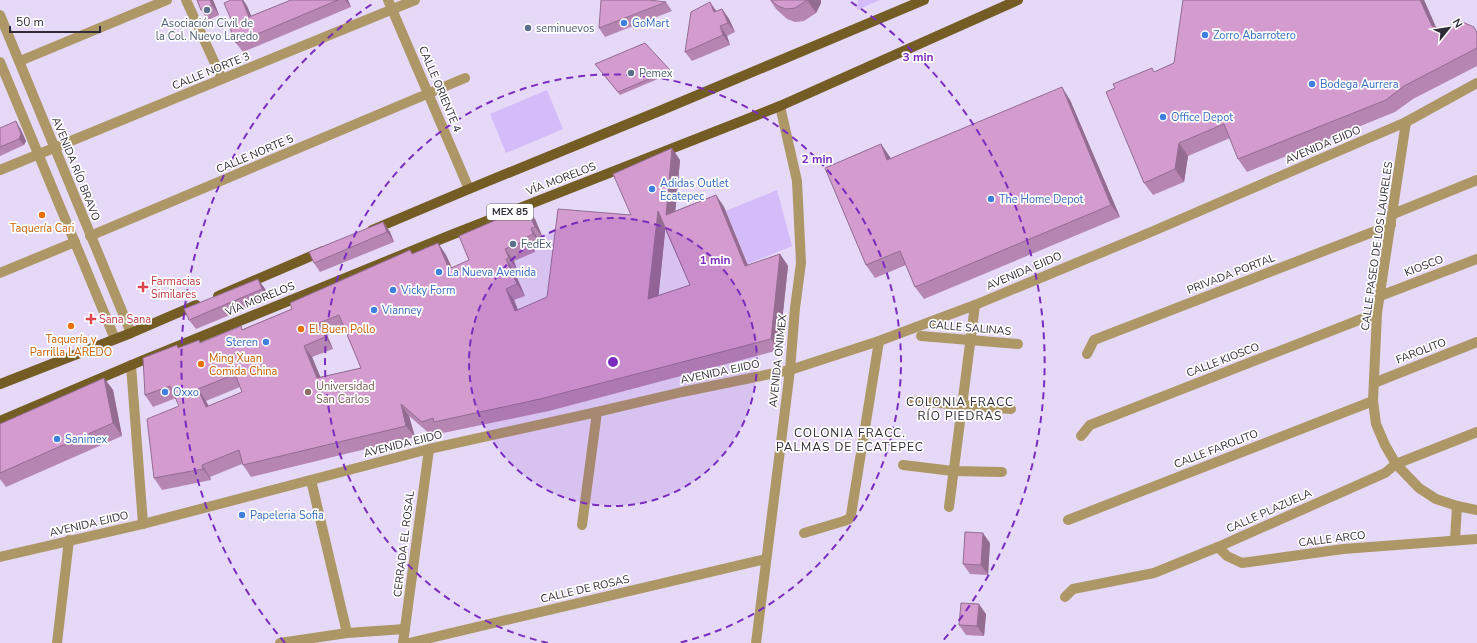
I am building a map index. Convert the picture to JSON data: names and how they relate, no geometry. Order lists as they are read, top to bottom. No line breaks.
{"streets":{"main road":["VÍA MORELOS","MEX 85"],"street":["CALLE NORTE 3","CALLE ORIENTE 4","AVENIDA EJIDO","CALLE NORTE 5","AVENIDA RÍO BRAVO","CALLE PASEO DE LOS LAURELES","KIOSCO","PRIVADA PORTAL","CALLE SALINAS","FAROLITO","CALLE KIOSCO","AVENIDA ONIMEX","CALLE FAROLITO","CALLE PLAZUELA","CALLE ARCO","CERRADA EL ROSAL","CALLE DE ROSAS"]},"crossings":[["CALLE NORTE 3","CALLE ORIENTE 4"],["CALLE NORTE 3","AVENIDA RÍO BRAVO"],["CALLE ORIENTE 4","CALLE NORTE 5"],["AVENIDA EJIDO","CALLE PASEO DE LOS LAURELES"],["AVENIDA EJIDO","AVENIDA ONIMEX"],["AVENIDA EJIDO","CERRADA EL ROSAL"],["CALLE NORTE 5","AVENIDA RÍO BRAVO"],["AVENIDA RÍO BRAVO","VÍA MORELOS"],["VÍA MORELOS","AVENIDA ONIMEX"],["CALLE PASEO DE LOS LAURELES","KIOSCO"],["CALLE PASEO DE LOS LAURELES","PRIVADA PORTAL"],["CALLE PASEO DE LOS LAURELES","FAROLITO"],["CALLE PASEO DE LOS LAURELES","CALLE KIOSCO"],["CALLE PASEO DE LOS LAURELES","CALLE FAROLITO"],["CALLE PASEO DE LOS LAURELES","CALLE PLAZUELA"],["AVENIDA ONIMEX","CALLE DE ROSAS"],["CALLE PLAZUELA","CALLE ARCO"]],"districts":["COLONIA FRACC RÍO PIEDRAS","COLONIA FRACC. PALMAS DE ECATEPEC"],"places":{"other":["Asociación Civil de la Col. Nuevo Laredo","GoMart","seminuevos","Zorro Abarrotero","Pemex","Bodega Aurrera","Office Depot","Adidas Outlet Ecatepec","The Home Depot","Taquería Cari","FedEx","La Nueva Avenida","Vicky Form","Vianney","Taquería y Parrilla LAREDO","El Buen Pollo","Steren","Ming Xuan Comida China","Oxxo","Universidad San Carlos","Sanimex","Papeleria Sofia"],"health":["Farmacias Similares","Sana Sana"]},"scale_bar":"50 m","north":"top right","rings":["3 min","2 min","1 min"]}
